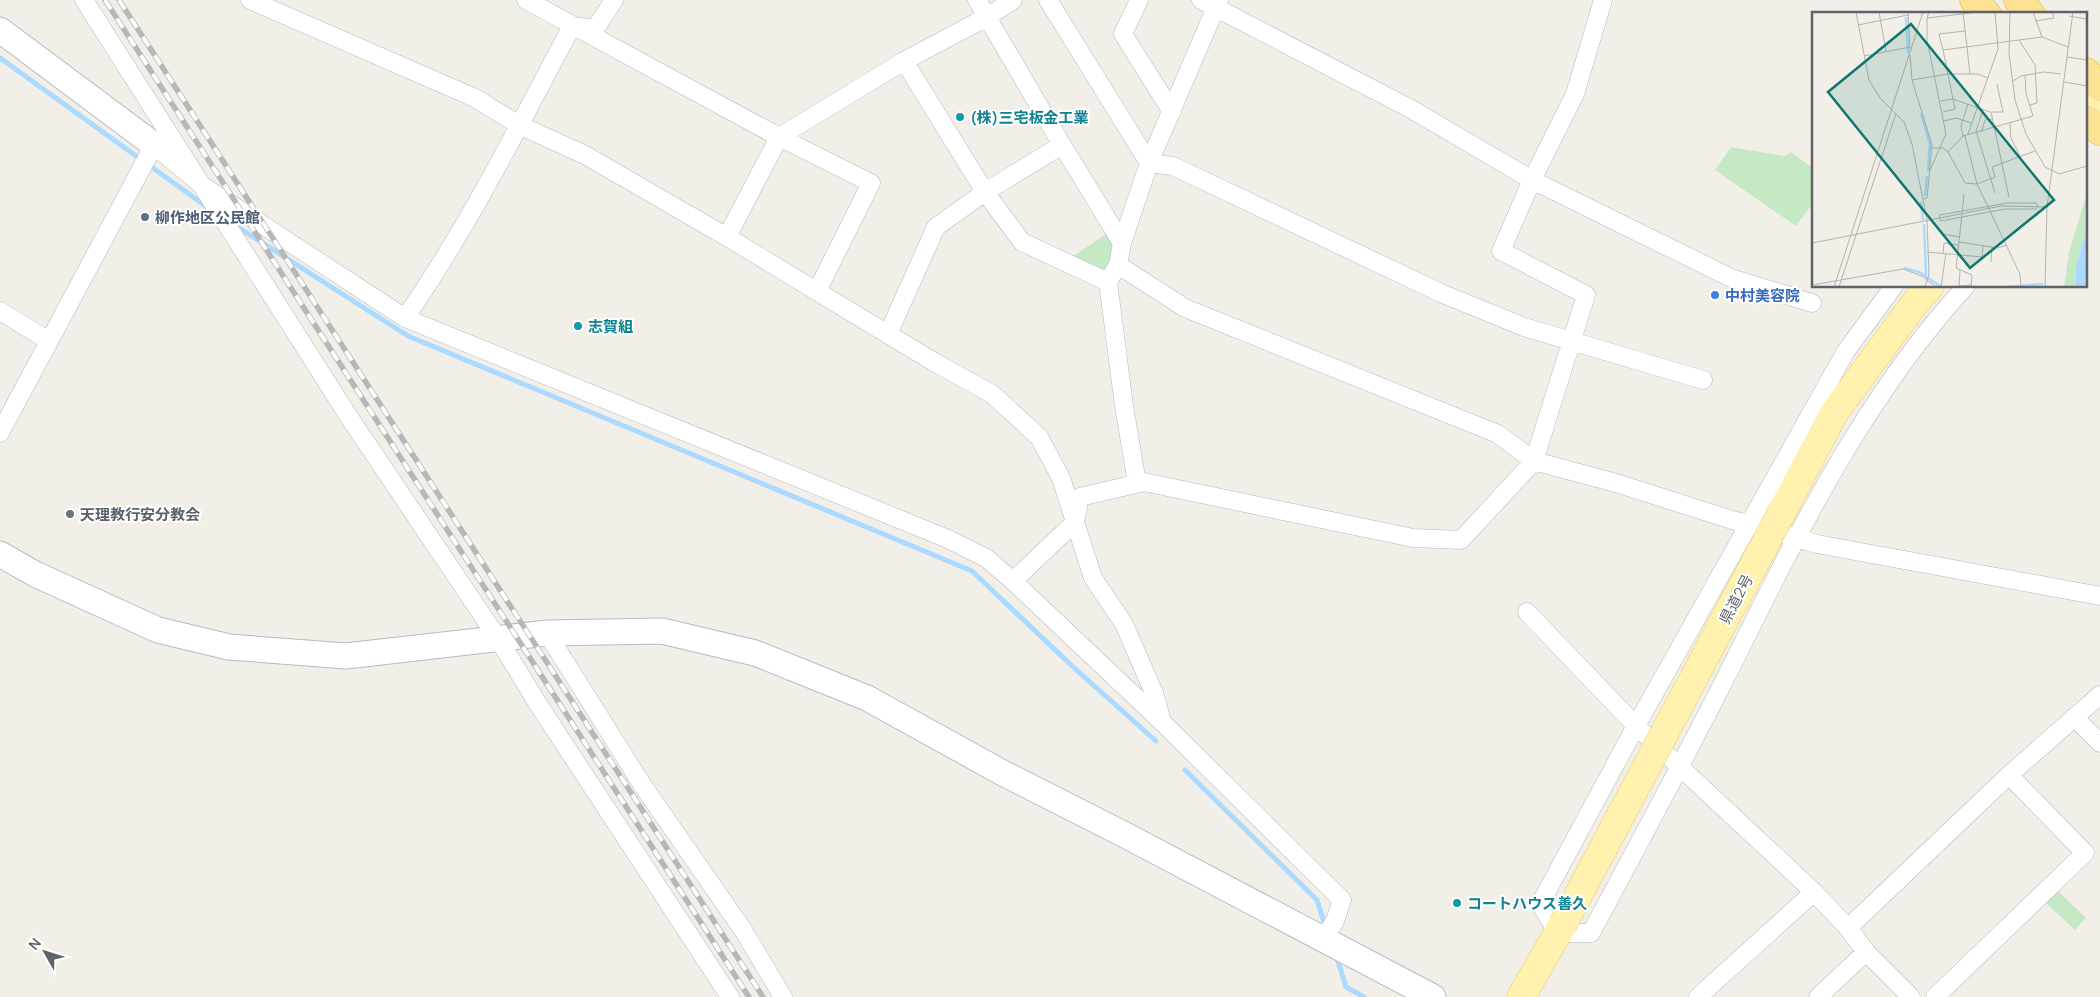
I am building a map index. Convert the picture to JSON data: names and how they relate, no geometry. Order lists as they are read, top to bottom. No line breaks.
{"streets":{"main road":["県道2号"]},"places":["(株)三宅板金工業","柳作地区公民館","中村美容院","志賀組","天理教行安分教会","コートハウス善久"],"north":"top left"}
